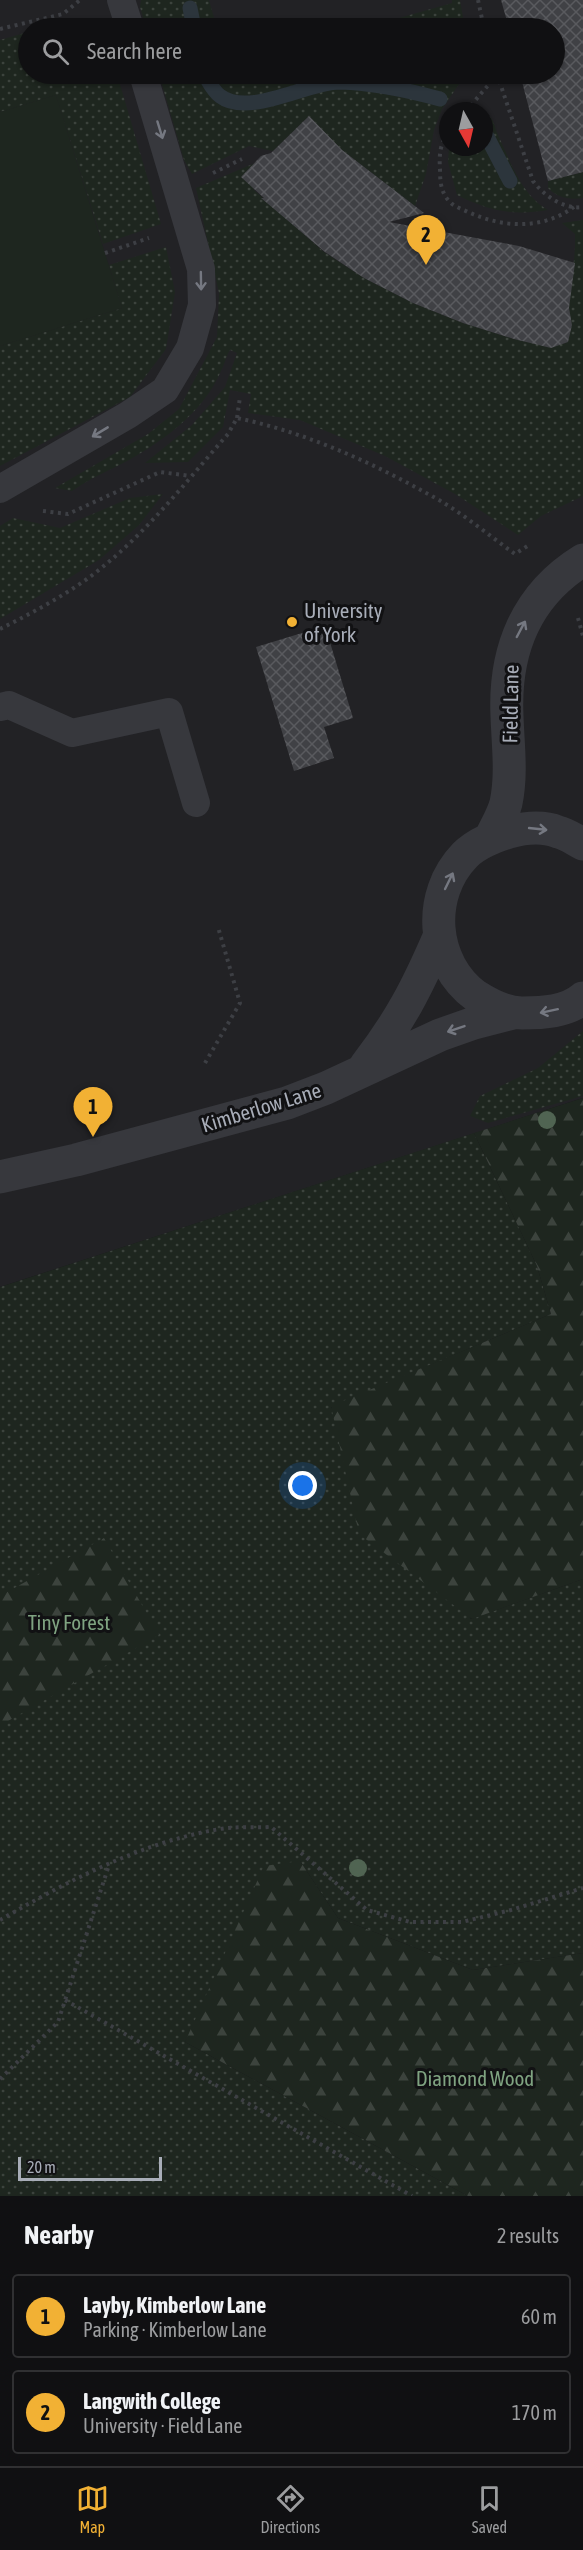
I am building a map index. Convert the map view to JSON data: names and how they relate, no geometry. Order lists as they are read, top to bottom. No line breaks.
{"streets":{"street":["Field Lane","Kimberlow Lane"]},"one_way":["Field Lane"],"parks":["Tiny Forest","Diamond Wood"],"places":["University of York"],"scale_bar":"20 m","north":"bottom","page":{"search":"Search here","pins":["2","1"],"scale":"20 m","heading":["Nearby","2 results"],"list":[{"mark":"1","name":"Layby, Kimberlow Lane","note":"Parking · Kimberlow Lane","value":"60 m"},{"mark":"2","name":"Langwith College","note":"University · Field Lane","value":"170 m"}],"nav":["Map","Directions","Saved"]}}
